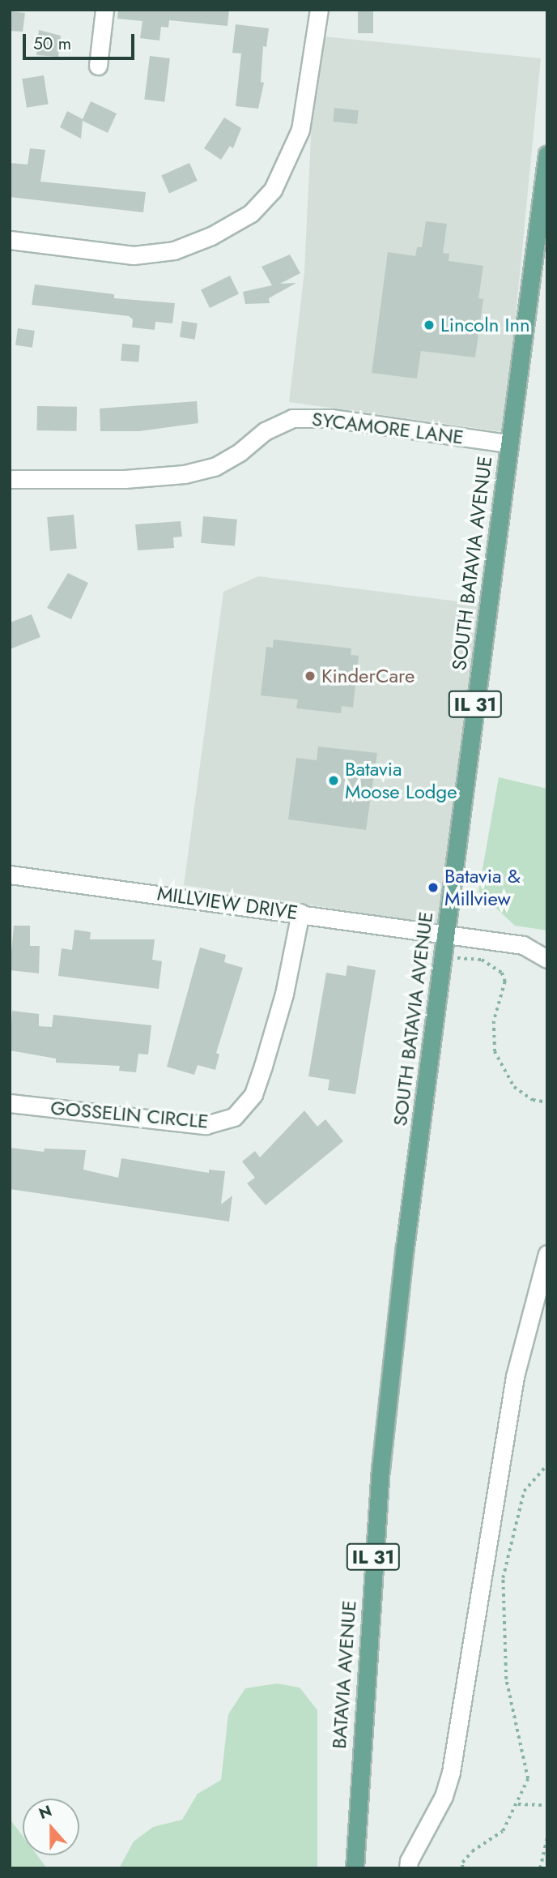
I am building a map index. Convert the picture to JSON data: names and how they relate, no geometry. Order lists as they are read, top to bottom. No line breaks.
{"streets":{"main road":["SOUTH BATAVIA AVENUE","IL 31","BATAVIA AVENUE"],"street":["SYCAMORE LANE","MILLVIEW DRIVE","GOSSELIN CIRCLE"]},"crossings":[["SYCAMORE LANE","SOUTH BATAVIA AVENUE"],["SOUTH BATAVIA AVENUE","MILLVIEW DRIVE"],["SOUTH BATAVIA AVENUE","BATAVIA AVENUE"],["MILLVIEW DRIVE","GOSSELIN CIRCLE"]],"places":["Lincoln Inn","KinderCare","Batavia Moose Lodge","Batavia & Millview"],"scale_bar":"50 m","north":"top"}
